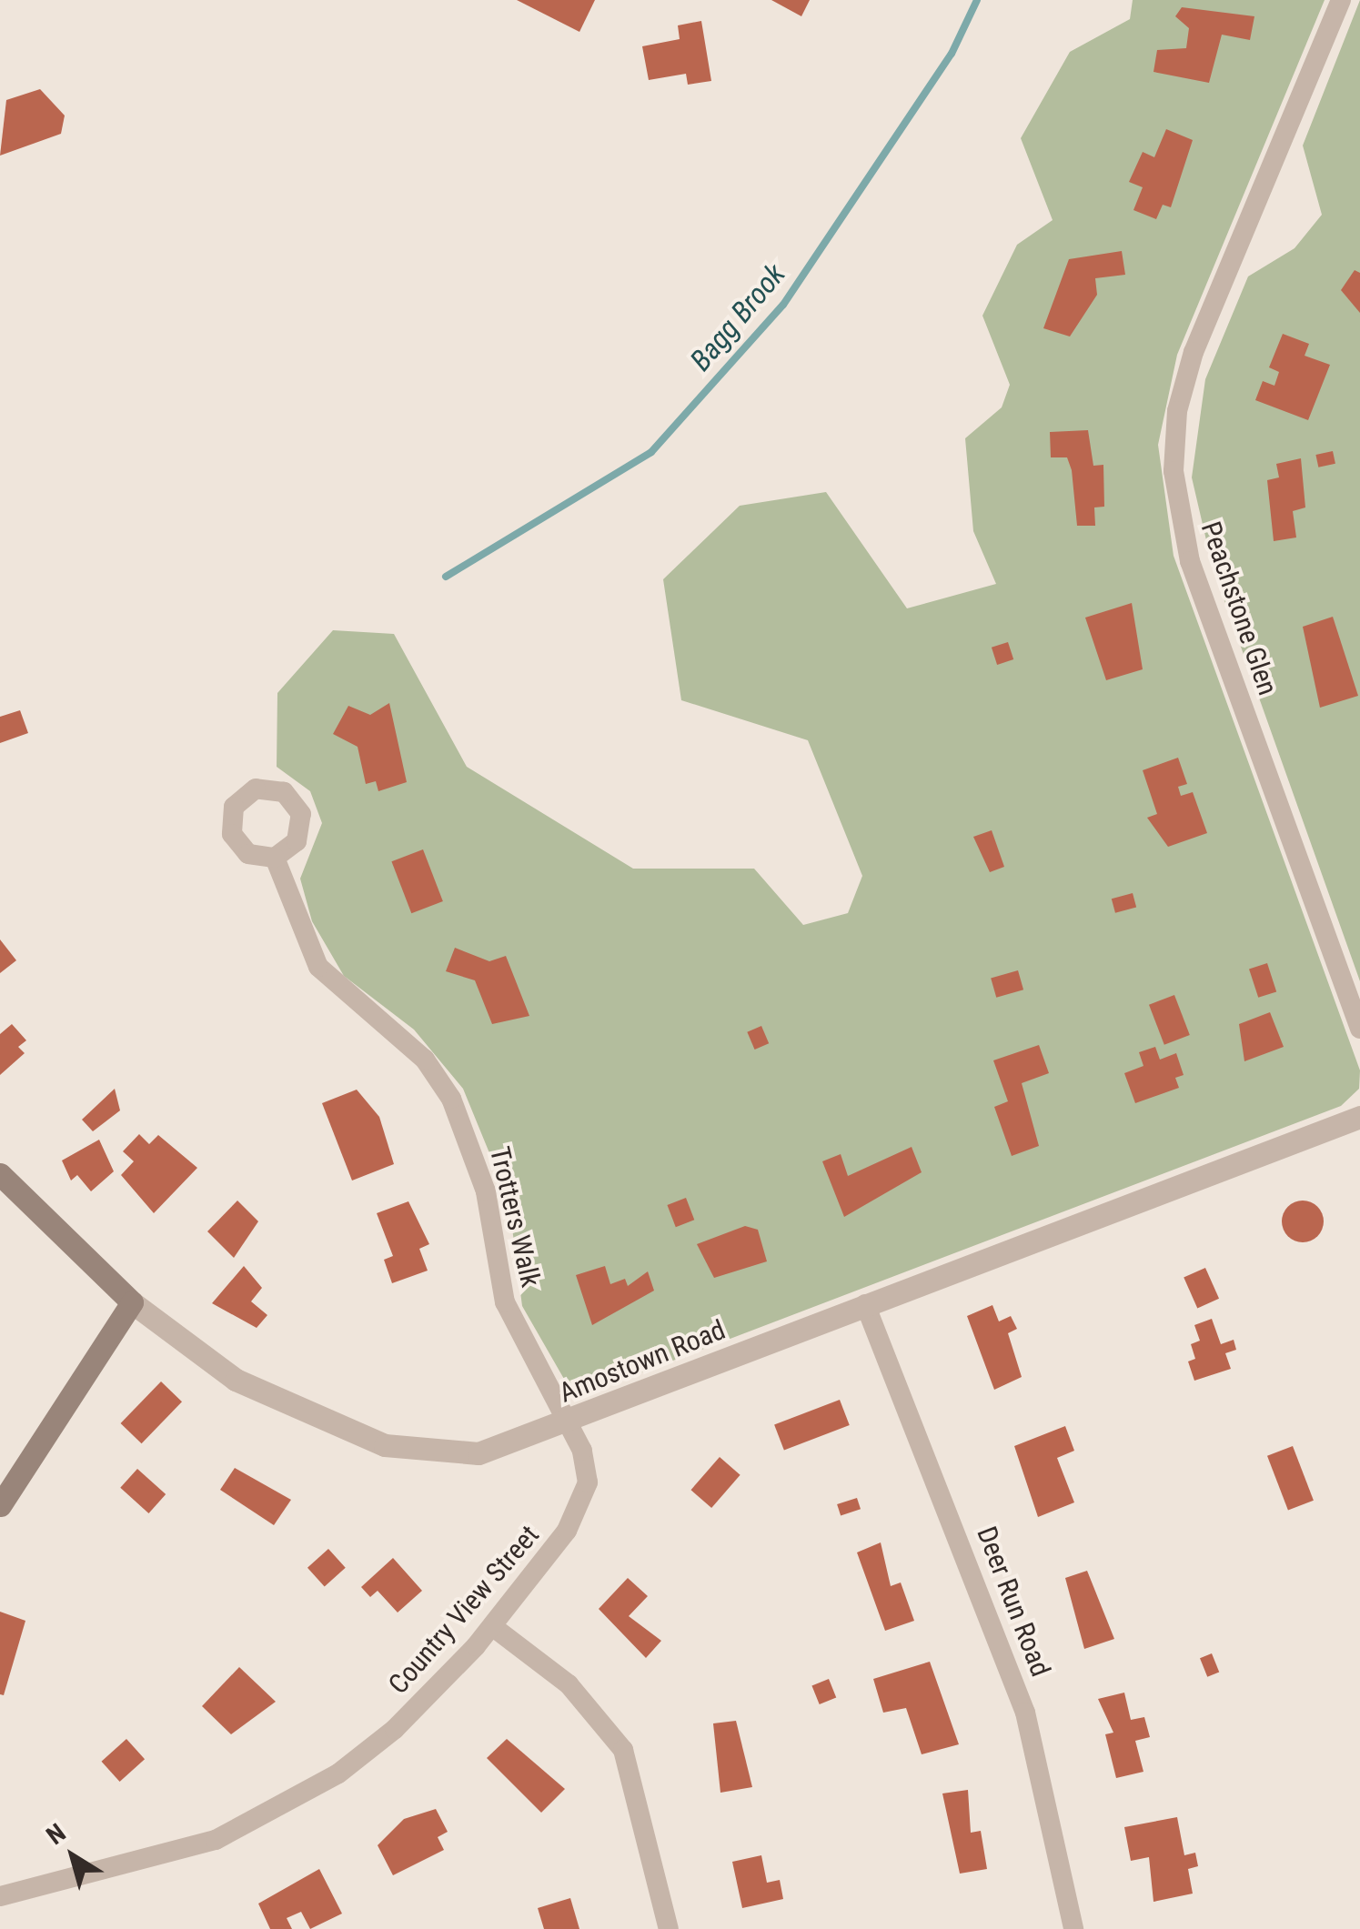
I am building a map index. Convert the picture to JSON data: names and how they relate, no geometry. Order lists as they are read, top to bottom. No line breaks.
{"streets":{"main road":["Amostown Road"],"street":["Peachstone Glen","Trotters Walk","Deer Run Road","Country View Street"]},"crossings":[["Trotters Walk","Amostown Road"],["Trotters Walk","Country View Street"],["Amostown Road","Deer Run Road"],["Amostown Road","Country View Street"]],"water":["Bagg Brook"],"north":"top left"}
